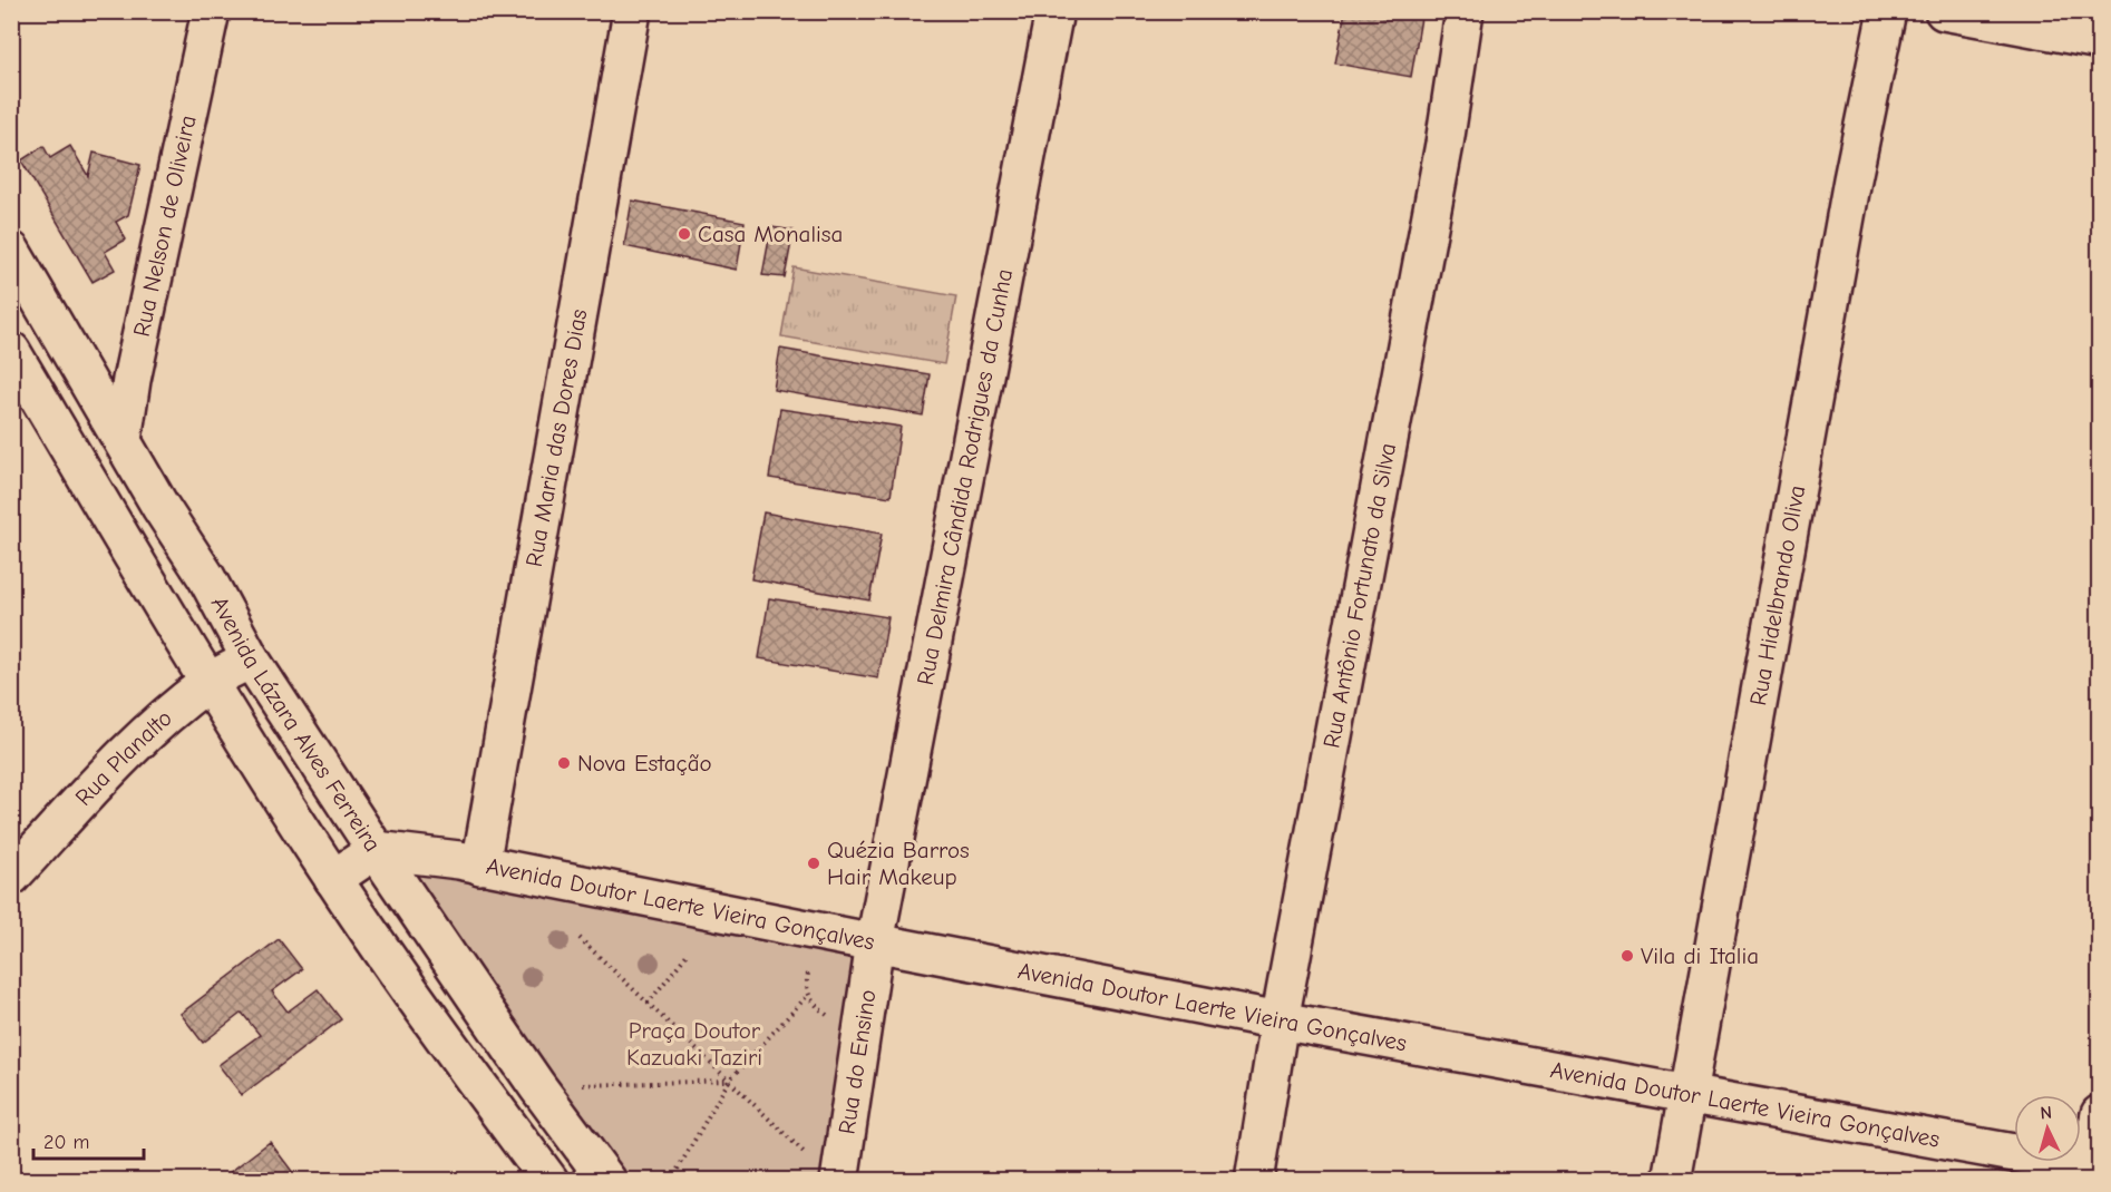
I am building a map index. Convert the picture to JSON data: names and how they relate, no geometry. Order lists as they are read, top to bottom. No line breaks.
{"streets":{"street":["Rua Nelson de Oliveira","Rua Maria das Dores Dias","Rua Delmira Cândida Rodrigues da Cunha","Rua Antônio Fortunato da Silva","Rua Hidelbrando Oliva","Avenida Lázara Alves Ferreira","Rua Planalto","Avenida Doutor Laerte Vieira Gonçalves","Rua do Ensino"]},"crossings":[["Rua Nelson de Oliveira","Avenida Lázara Alves Ferreira"],["Rua Maria das Dores Dias","Avenida Doutor Laerte Vieira Gonçalves"],["Rua Delmira Cândida Rodrigues da Cunha","Avenida Doutor Laerte Vieira Gonçalves"],["Rua Delmira Cândida Rodrigues da Cunha","Rua do Ensino"],["Rua Antônio Fortunato da Silva","Avenida Doutor Laerte Vieira Gonçalves"],["Rua Hidelbrando Oliva","Avenida Doutor Laerte Vieira Gonçalves"],["Avenida Lázara Alves Ferreira","Rua Planalto"],["Avenida Lázara Alves Ferreira","Avenida Doutor Laerte Vieira Gonçalves"],["Avenida Doutor Laerte Vieira Gonçalves","Rua do Ensino"]],"parks":["Praça Doutor Kazuaki Taziri"],"places":["Casa Monalisa","Nova Estação","Quézia Barros Hair Makeup","Vila di Italia"],"scale_bar":"20 m","north":"top"}
